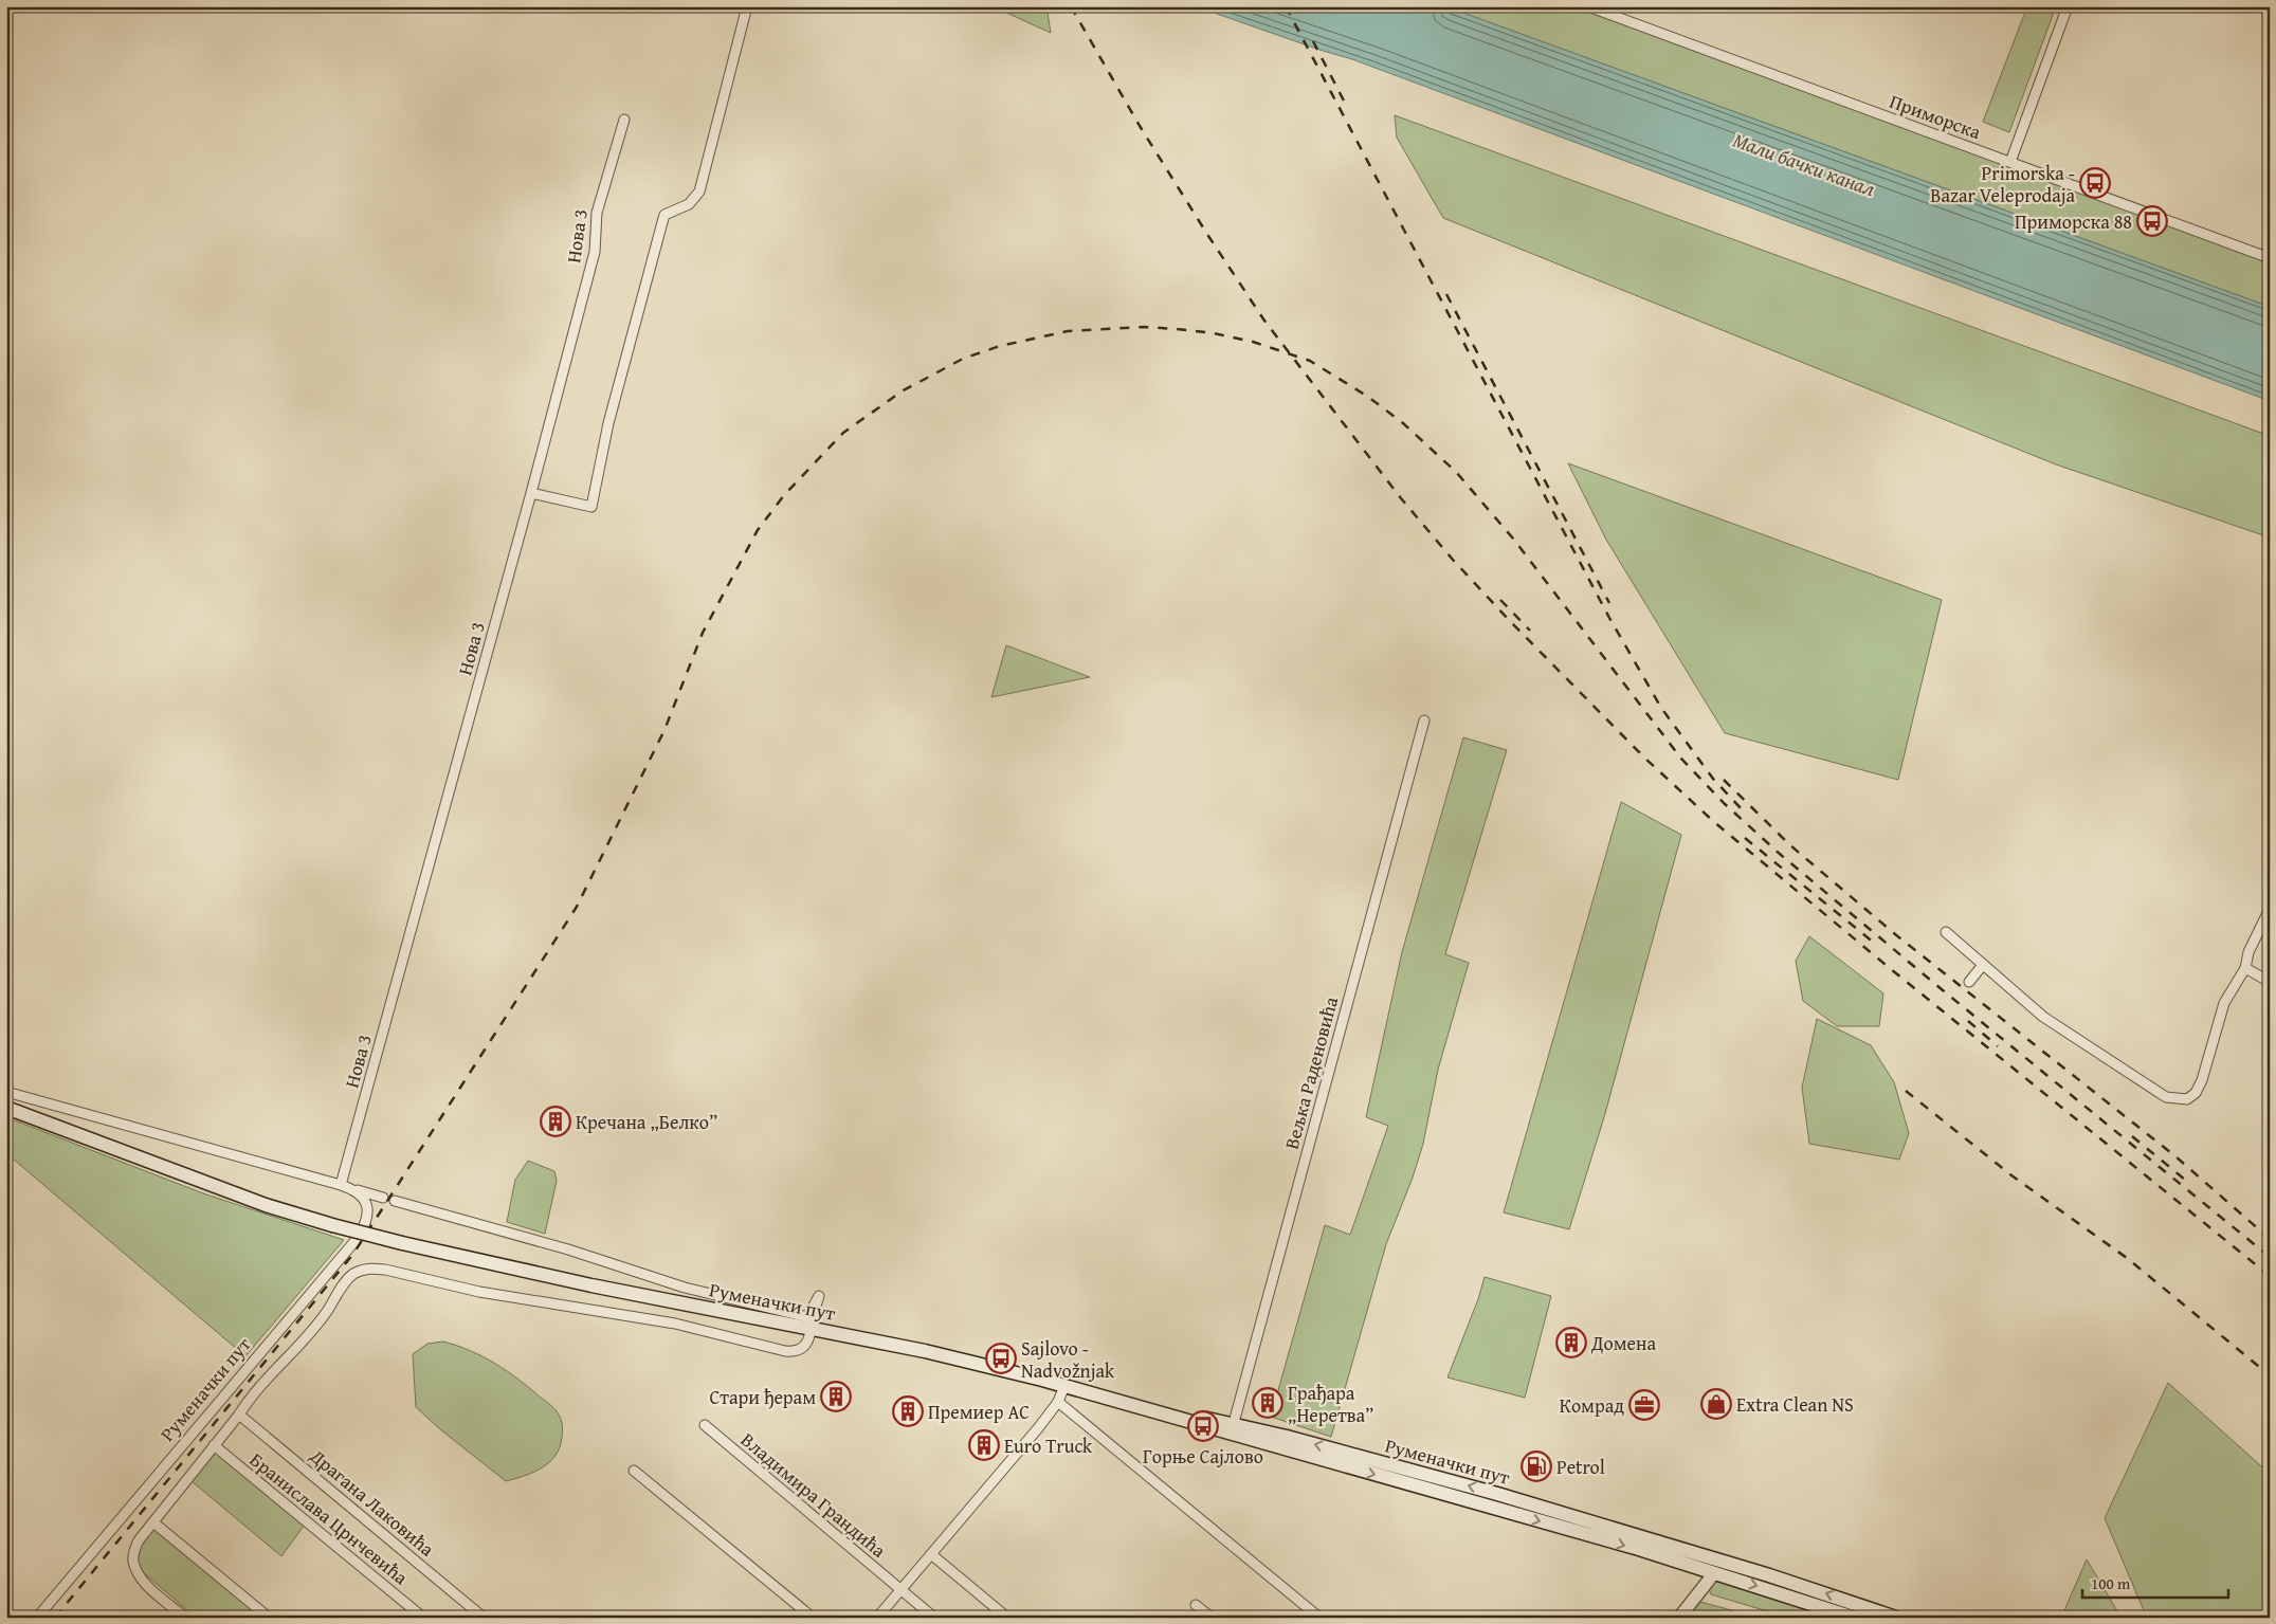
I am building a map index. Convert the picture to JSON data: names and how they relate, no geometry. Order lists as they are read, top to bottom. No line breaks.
{"streets":{"main road":["Руменачки пут"],"street":["Приморска","Нова 3","Вељка Раденовића","Владимира Грандића","Драгана Лаковића","Бранислава Црнчевића"]},"crossings":[["Вељка Раденовића","Руменачки пут"]],"water":["Мали бачки канал"],"places":{"bus stop":["Primorska - Bazar Veleprodaja","Приморска 88","Sajlovo - Nadvožnjak","Горње Сајлово"],"building":["Кречана „Белко”","Домена","Стари ђерам","Грађара „Неретва”","Премиер АС","Euro Truck"],"shop":["Extra Clean NS"],"office":["Комрад"],"fuel station":["Petrol"]},"scale_bar":"100 m"}
